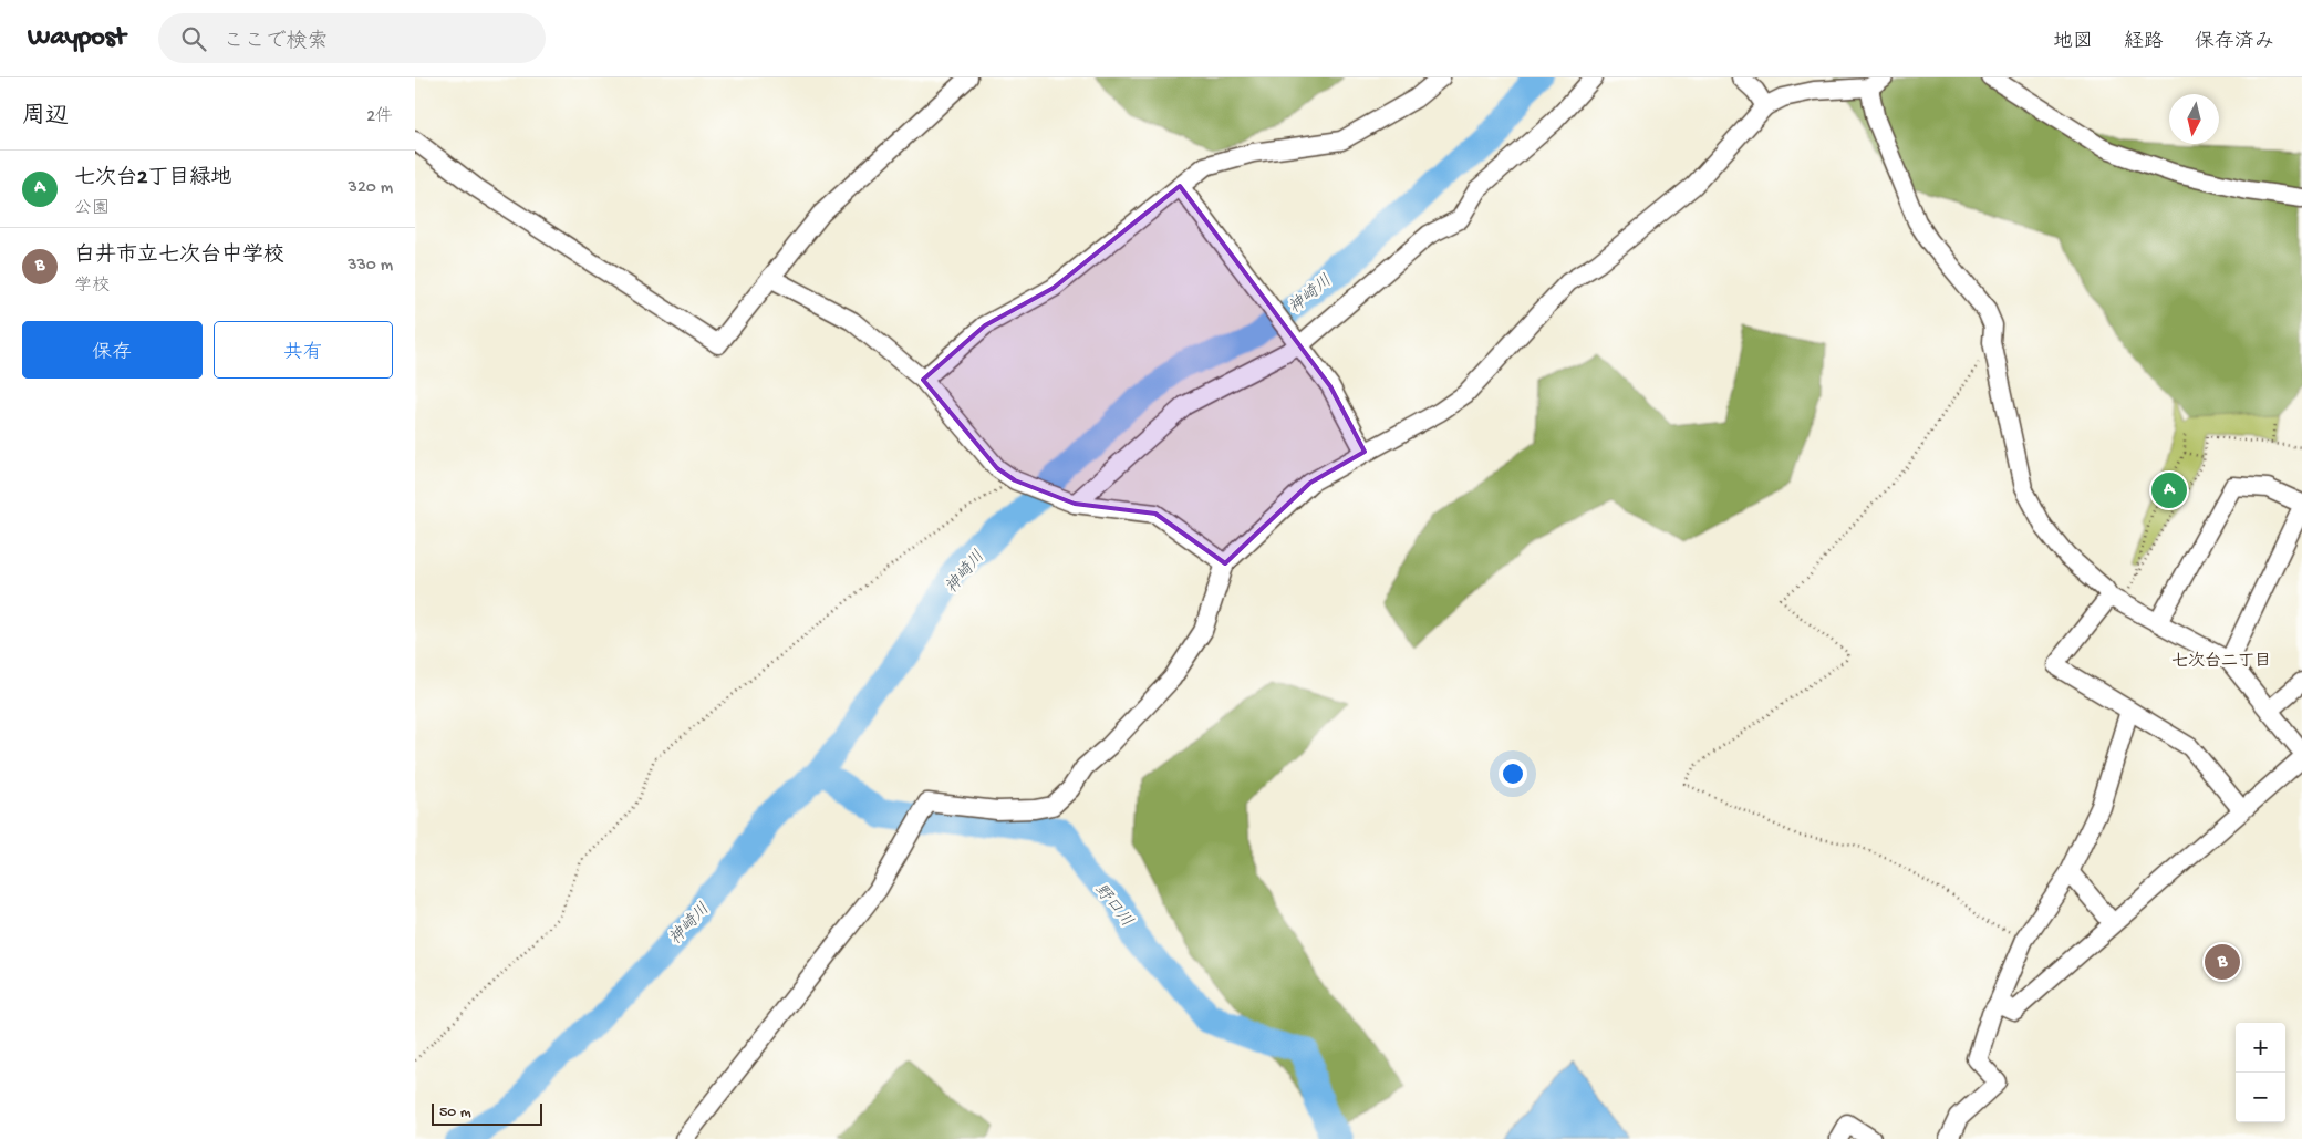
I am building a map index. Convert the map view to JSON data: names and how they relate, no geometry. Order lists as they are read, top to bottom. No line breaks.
{"districts":["七次台二丁目"],"water":["神崎川","野口川"],"scale_bar":"50 m","north":"bottom","page":{"header":"Waypost","search":"ここで検索","nav":["地図","経路","保存済み"],"heading":["周辺","2件"],"list":[{"mark":"A","name":"七次台2丁目緑地","note":"公園","value":"320 m"},{"mark":"B","name":"白井市立七次台中学校","note":"学校","value":"330 m"}],"buttons":["保存","共有"],"pins":["A","B"],"map_buttons":["+","−"],"scale":"50 m"}}
